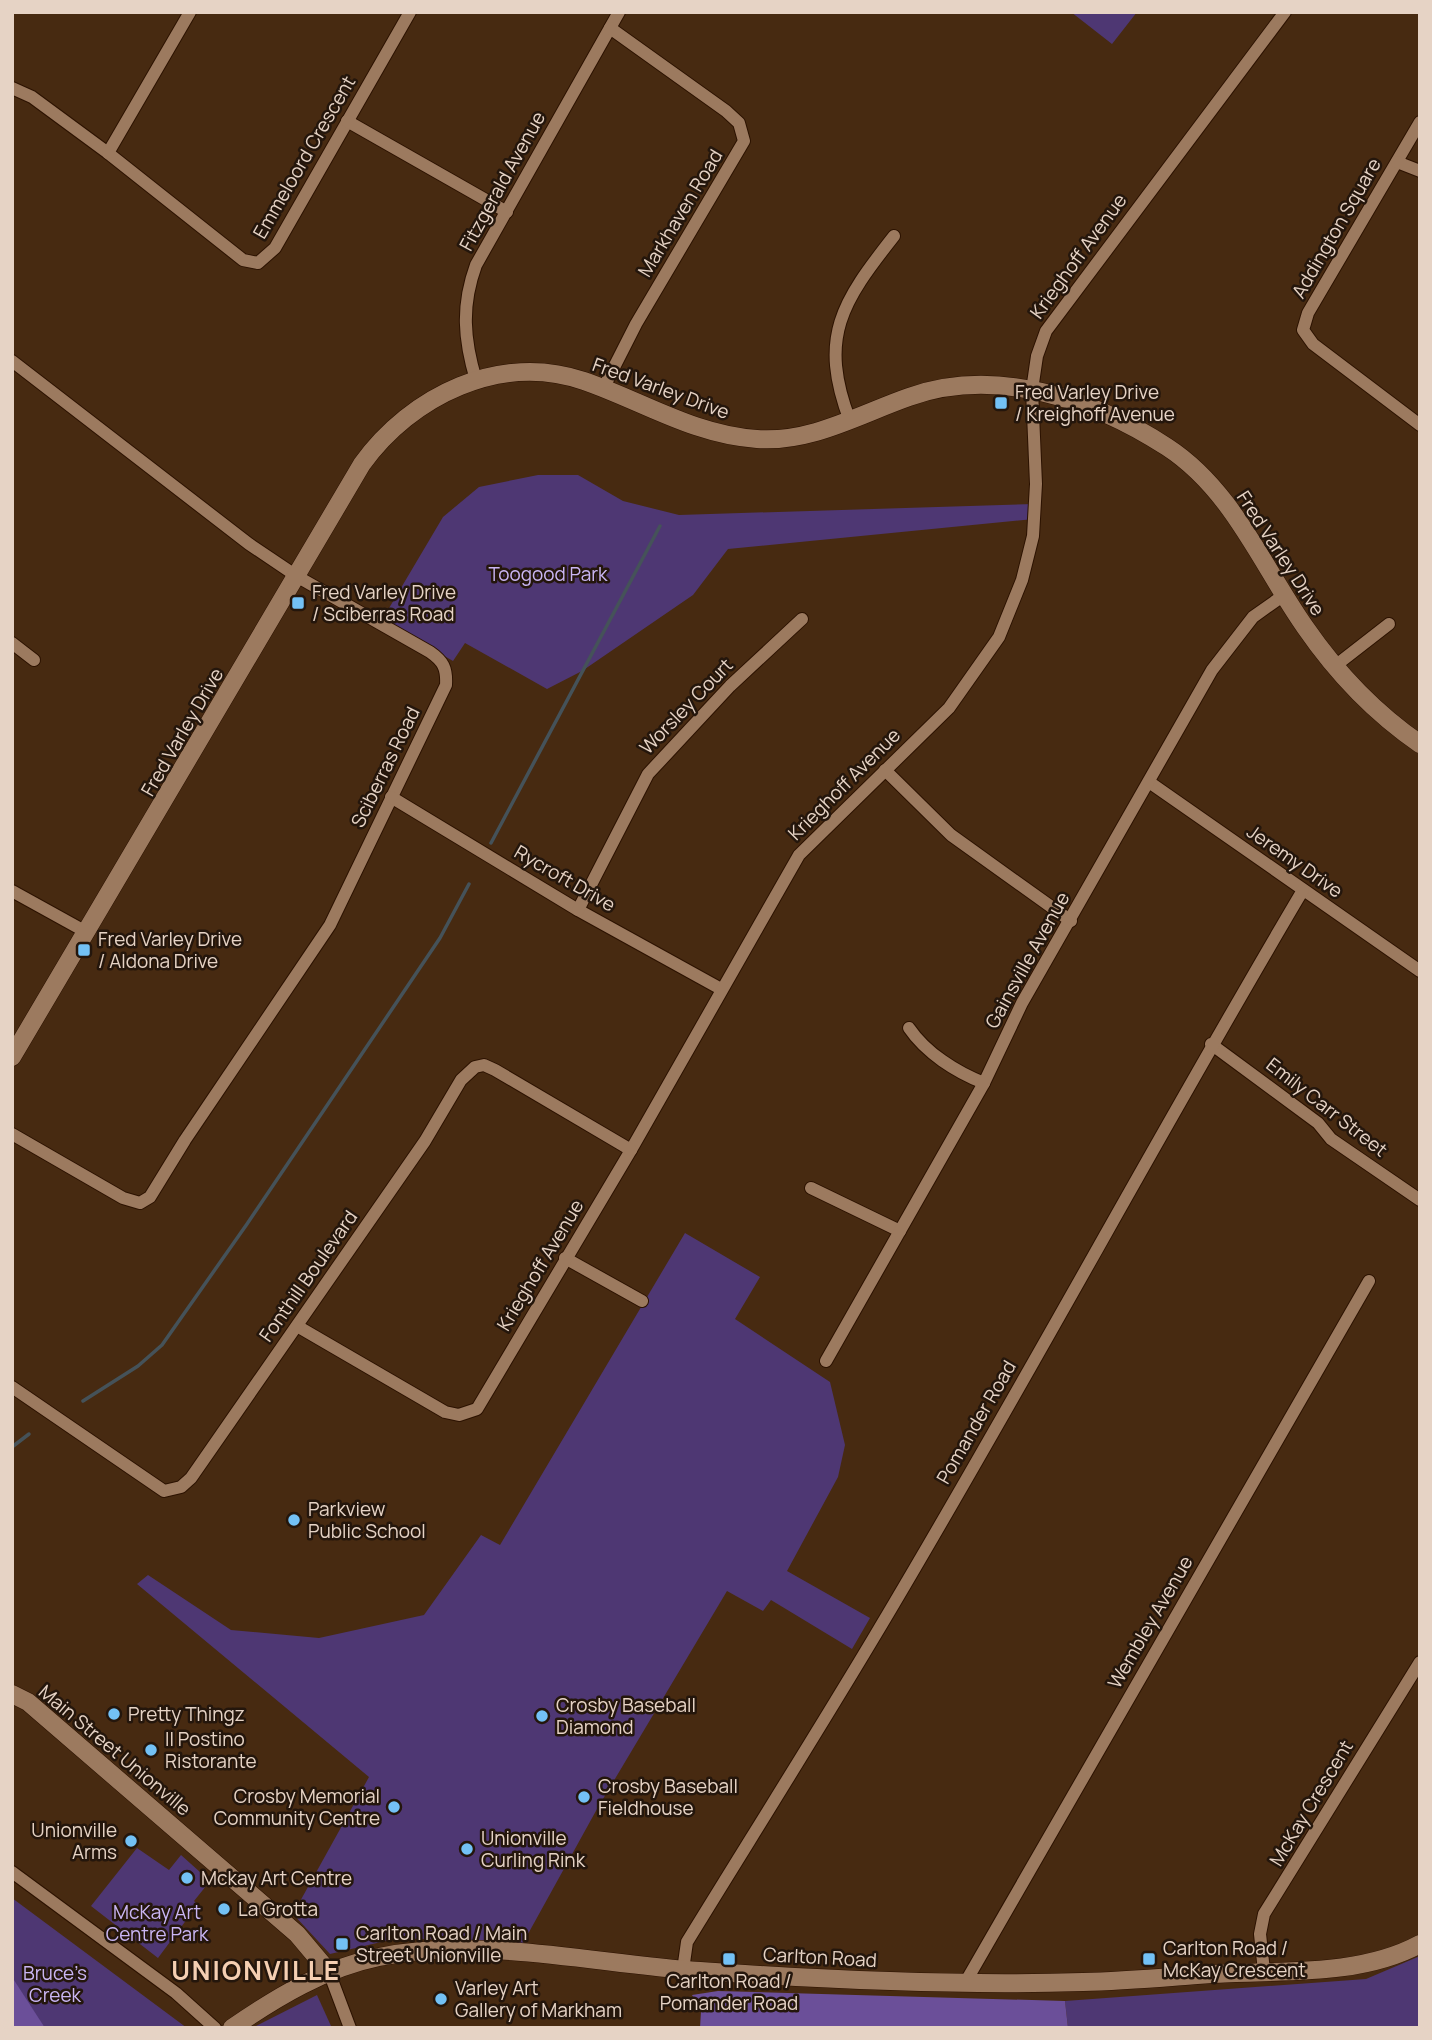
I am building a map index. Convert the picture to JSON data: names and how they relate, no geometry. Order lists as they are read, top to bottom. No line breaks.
{"streets":{"street":["Emmeloord Crescent","Fitzgerald Avenue","Markhaven Road","Addington Square","Krieghoff Avenue","Fred Varley Drive","Worsley Court","Sciberras Road","Jeremy Drive","Rycroft Drive","Gainsville Avenue","Emily Carr Street","Fonthill Boulevard","Pomander Road","Wembley Avenue","Main Street Unionville","McKay Crescent","Carlton Road"]},"crossings":[["Fitzgerald Avenue","Markhaven Road"],["Fitzgerald Avenue","Fred Varley Drive"],["Markhaven Road","Fred Varley Drive"],["Krieghoff Avenue","Fred Varley Drive"],["Krieghoff Avenue","Rycroft Drive"],["Krieghoff Avenue","Fonthill Boulevard"],["Fred Varley Drive","Sciberras Road"],["Fred Varley Drive","Gainsville Avenue"],["Worsley Court","Rycroft Drive"],["Sciberras Road","Rycroft Drive"],["Jeremy Drive","Gainsville Avenue"],["Jeremy Drive","Pomander Road"],["Emily Carr Street","Pomander Road"],["Pomander Road","Carlton Road"],["Wembley Avenue","Carlton Road"],["Main Street Unionville","Carlton Road"],["McKay Crescent","Carlton Road"]],"districts":["UNIONVILLE"],"parks":["Toogood Park","McKay Art Centre Park","Bruce’s Creek"],"places":{"transit":["Fred Varley Drive / Kreighoff Avenue","Fred Varley Drive / Sciberras Road","Fred Varley Drive / Aldona Drive","Carlton Road / Main Street Unionville","Carlton Road / Pomander Road","Carlton Road / McKay Crescent"],"other":["Parkview Public School","Pretty Thingz","Crosby Baseball Diamond","Il Postino Ristorante","Crosby Baseball Fieldhouse","Crosby Memorial Community Centre","Unionville Arms","Unionville Curling Rink","Mckay Art Centre","La Grotta","Varley Art Gallery of Markham"]}}
